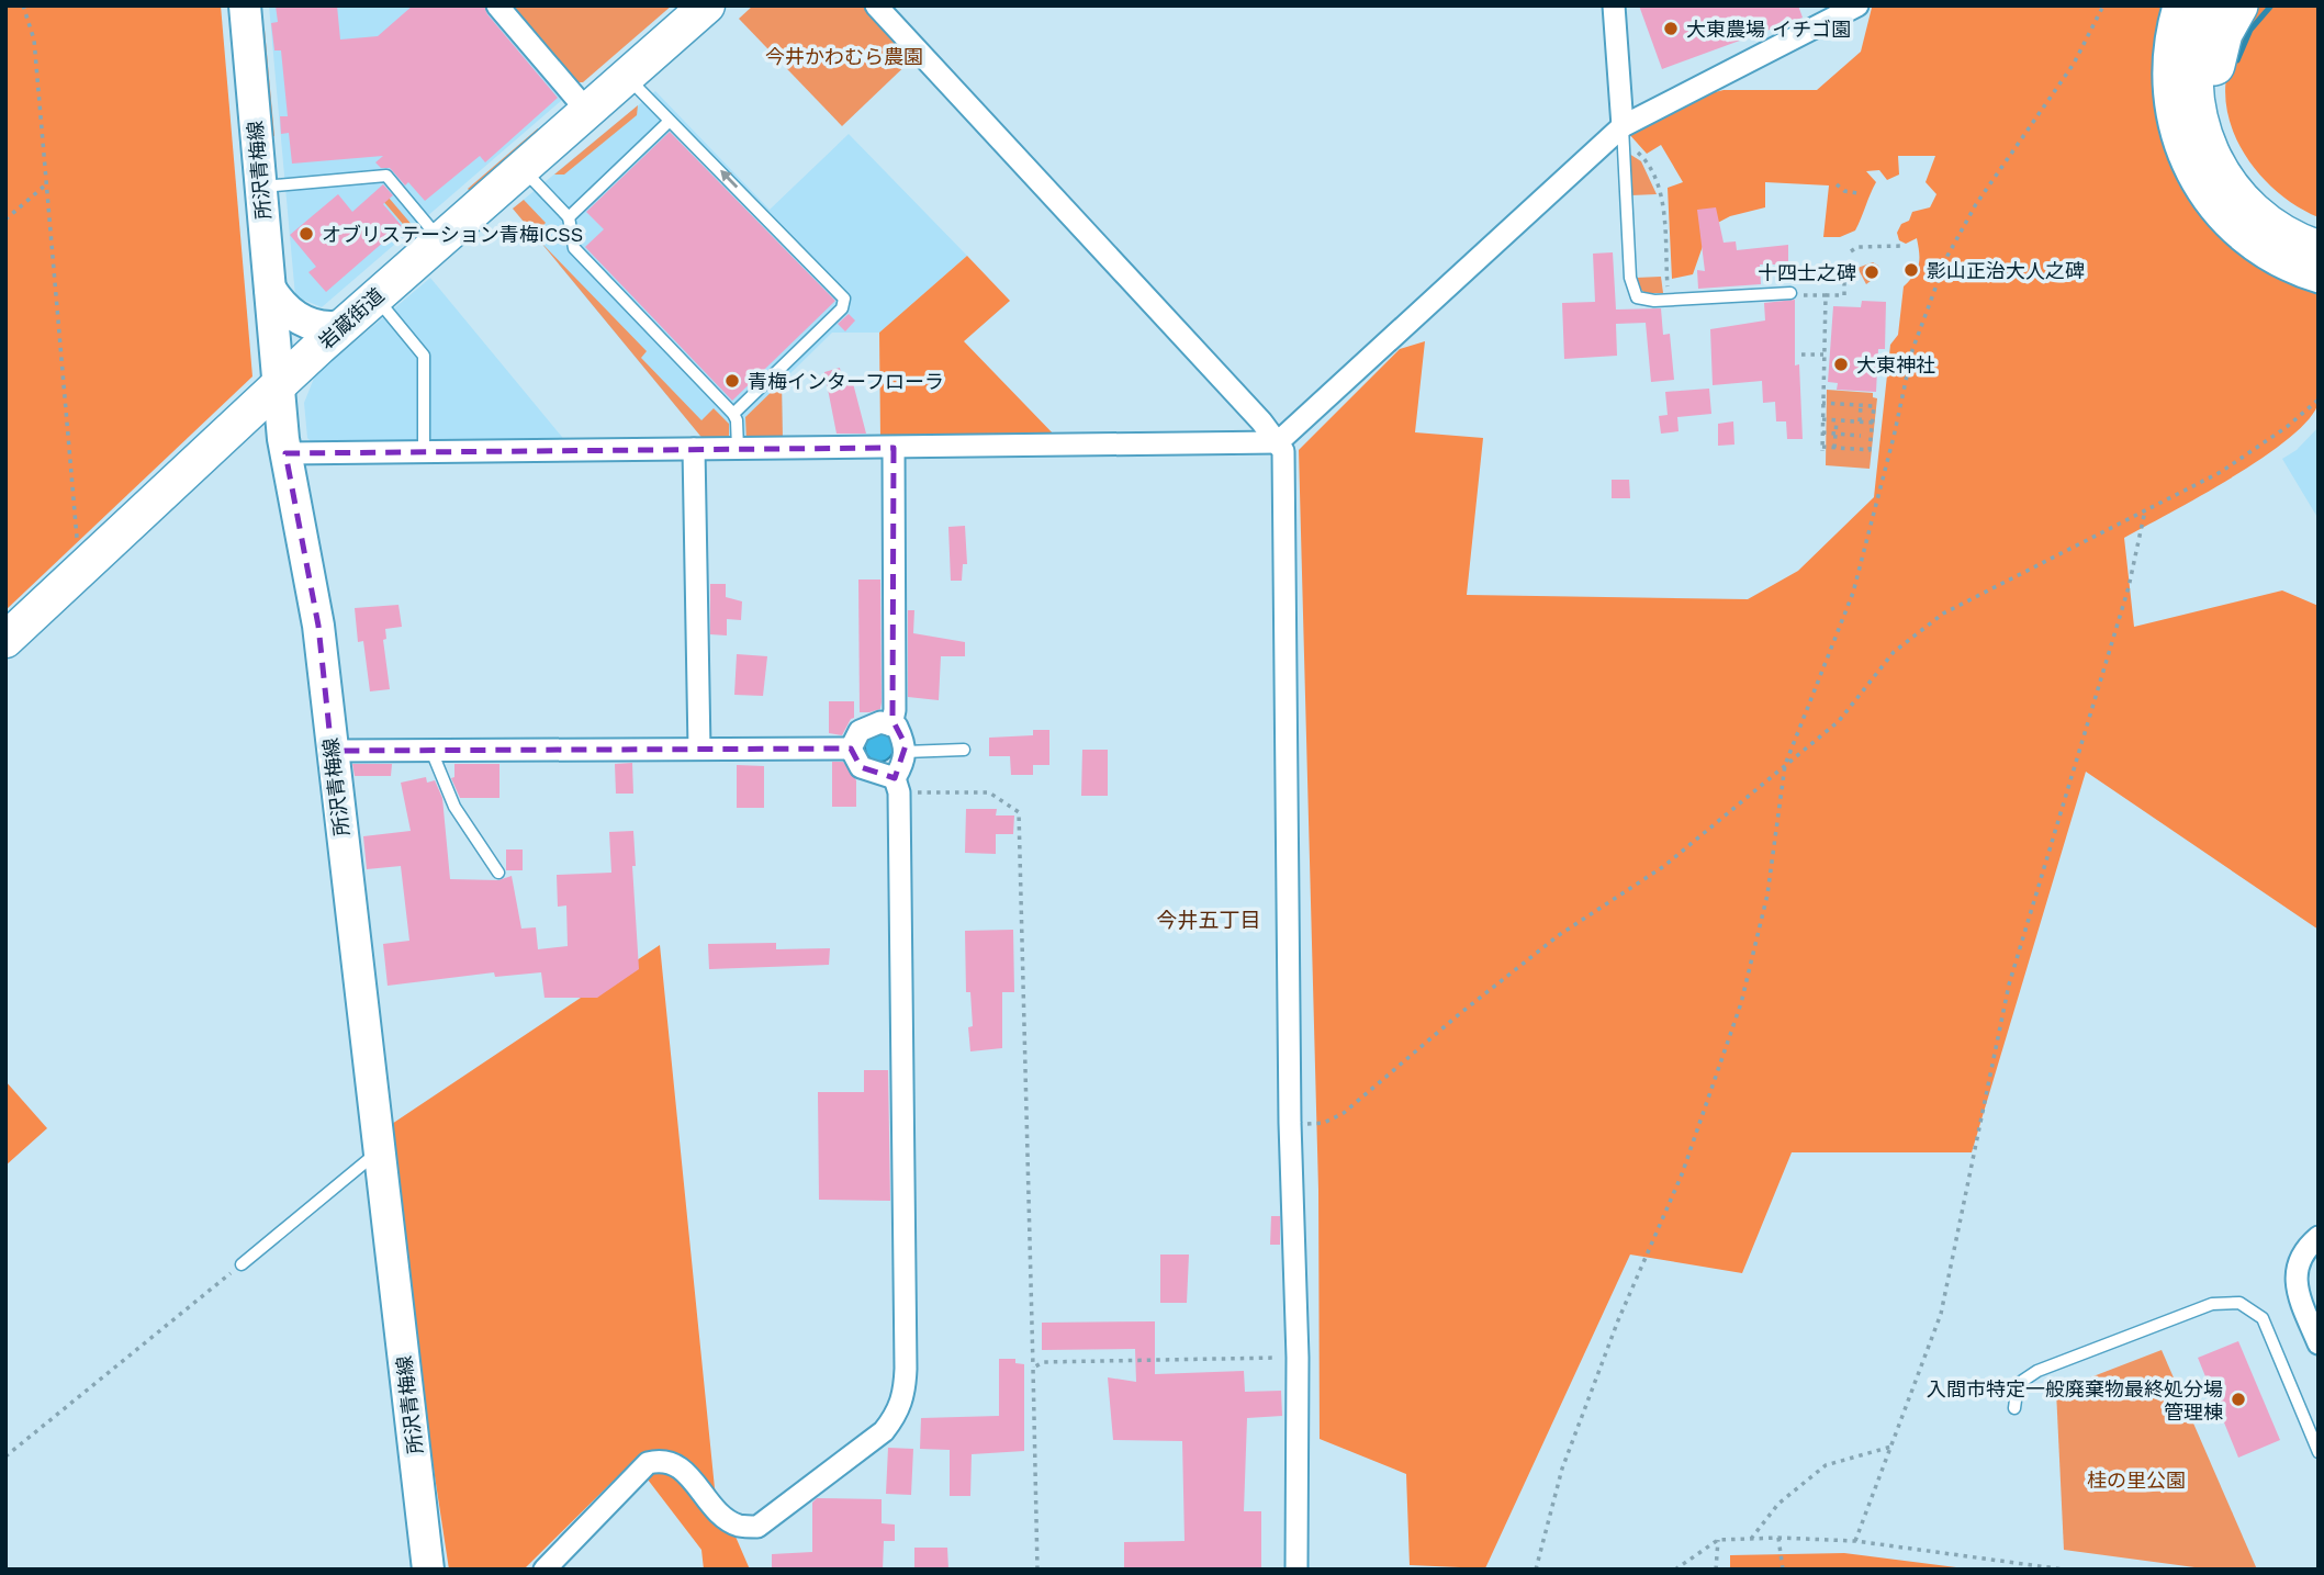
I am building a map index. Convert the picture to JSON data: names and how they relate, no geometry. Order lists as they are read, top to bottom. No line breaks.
{"streets":{"main road":["所沢青梅線","岩蔵街道"]},"crossings":[["所沢青梅線","岩蔵街道"]],"districts":["今井五丁目"],"parks":["今井かわむら農園","桂の里公園"],"places":["大東農場 イチゴ園","オブリステーション青梅ICSS","影山正治大人之碑","十四士之碑","大東神社","青梅インターフローラ","入間市特定一般廃棄物最終処分場 管理棟"]}
